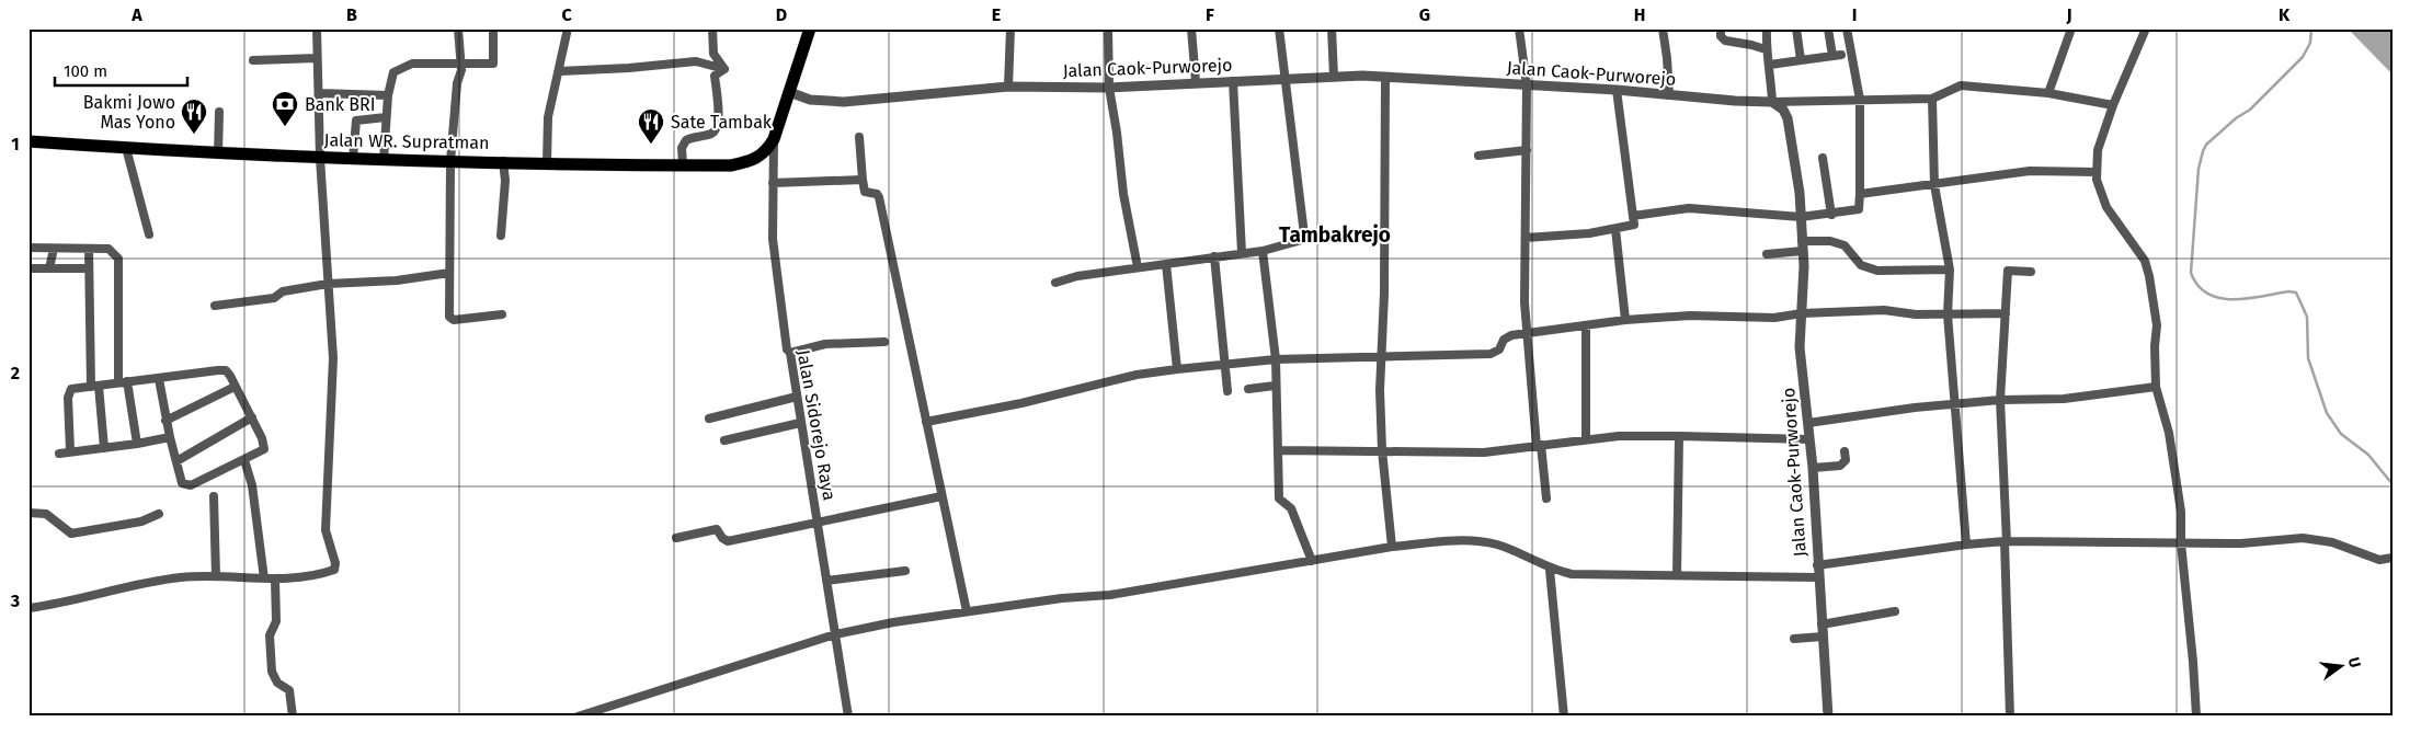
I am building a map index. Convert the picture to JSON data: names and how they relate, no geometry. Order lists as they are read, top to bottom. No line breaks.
{"streets":{"main road":["Jalan WR. Supratman"],"street":["Jalan Caok-Purworejo","Jalan Sidorejo Raya"]},"crossings":[["Jalan WR. Supratman","Jalan Sidorejo Raya"]],"districts":["Tambakrejo"],"places":{"bank":["Bank BRI"],"restaurant":["Bakmi Jowo Mas Yono","Sate Tambak"]},"scale_bar":"100 m","north":"right","grid":{"columns":["A","B","C","D","E","F","G","H","I","J","K"],"rows":["1","2","3"]}}
